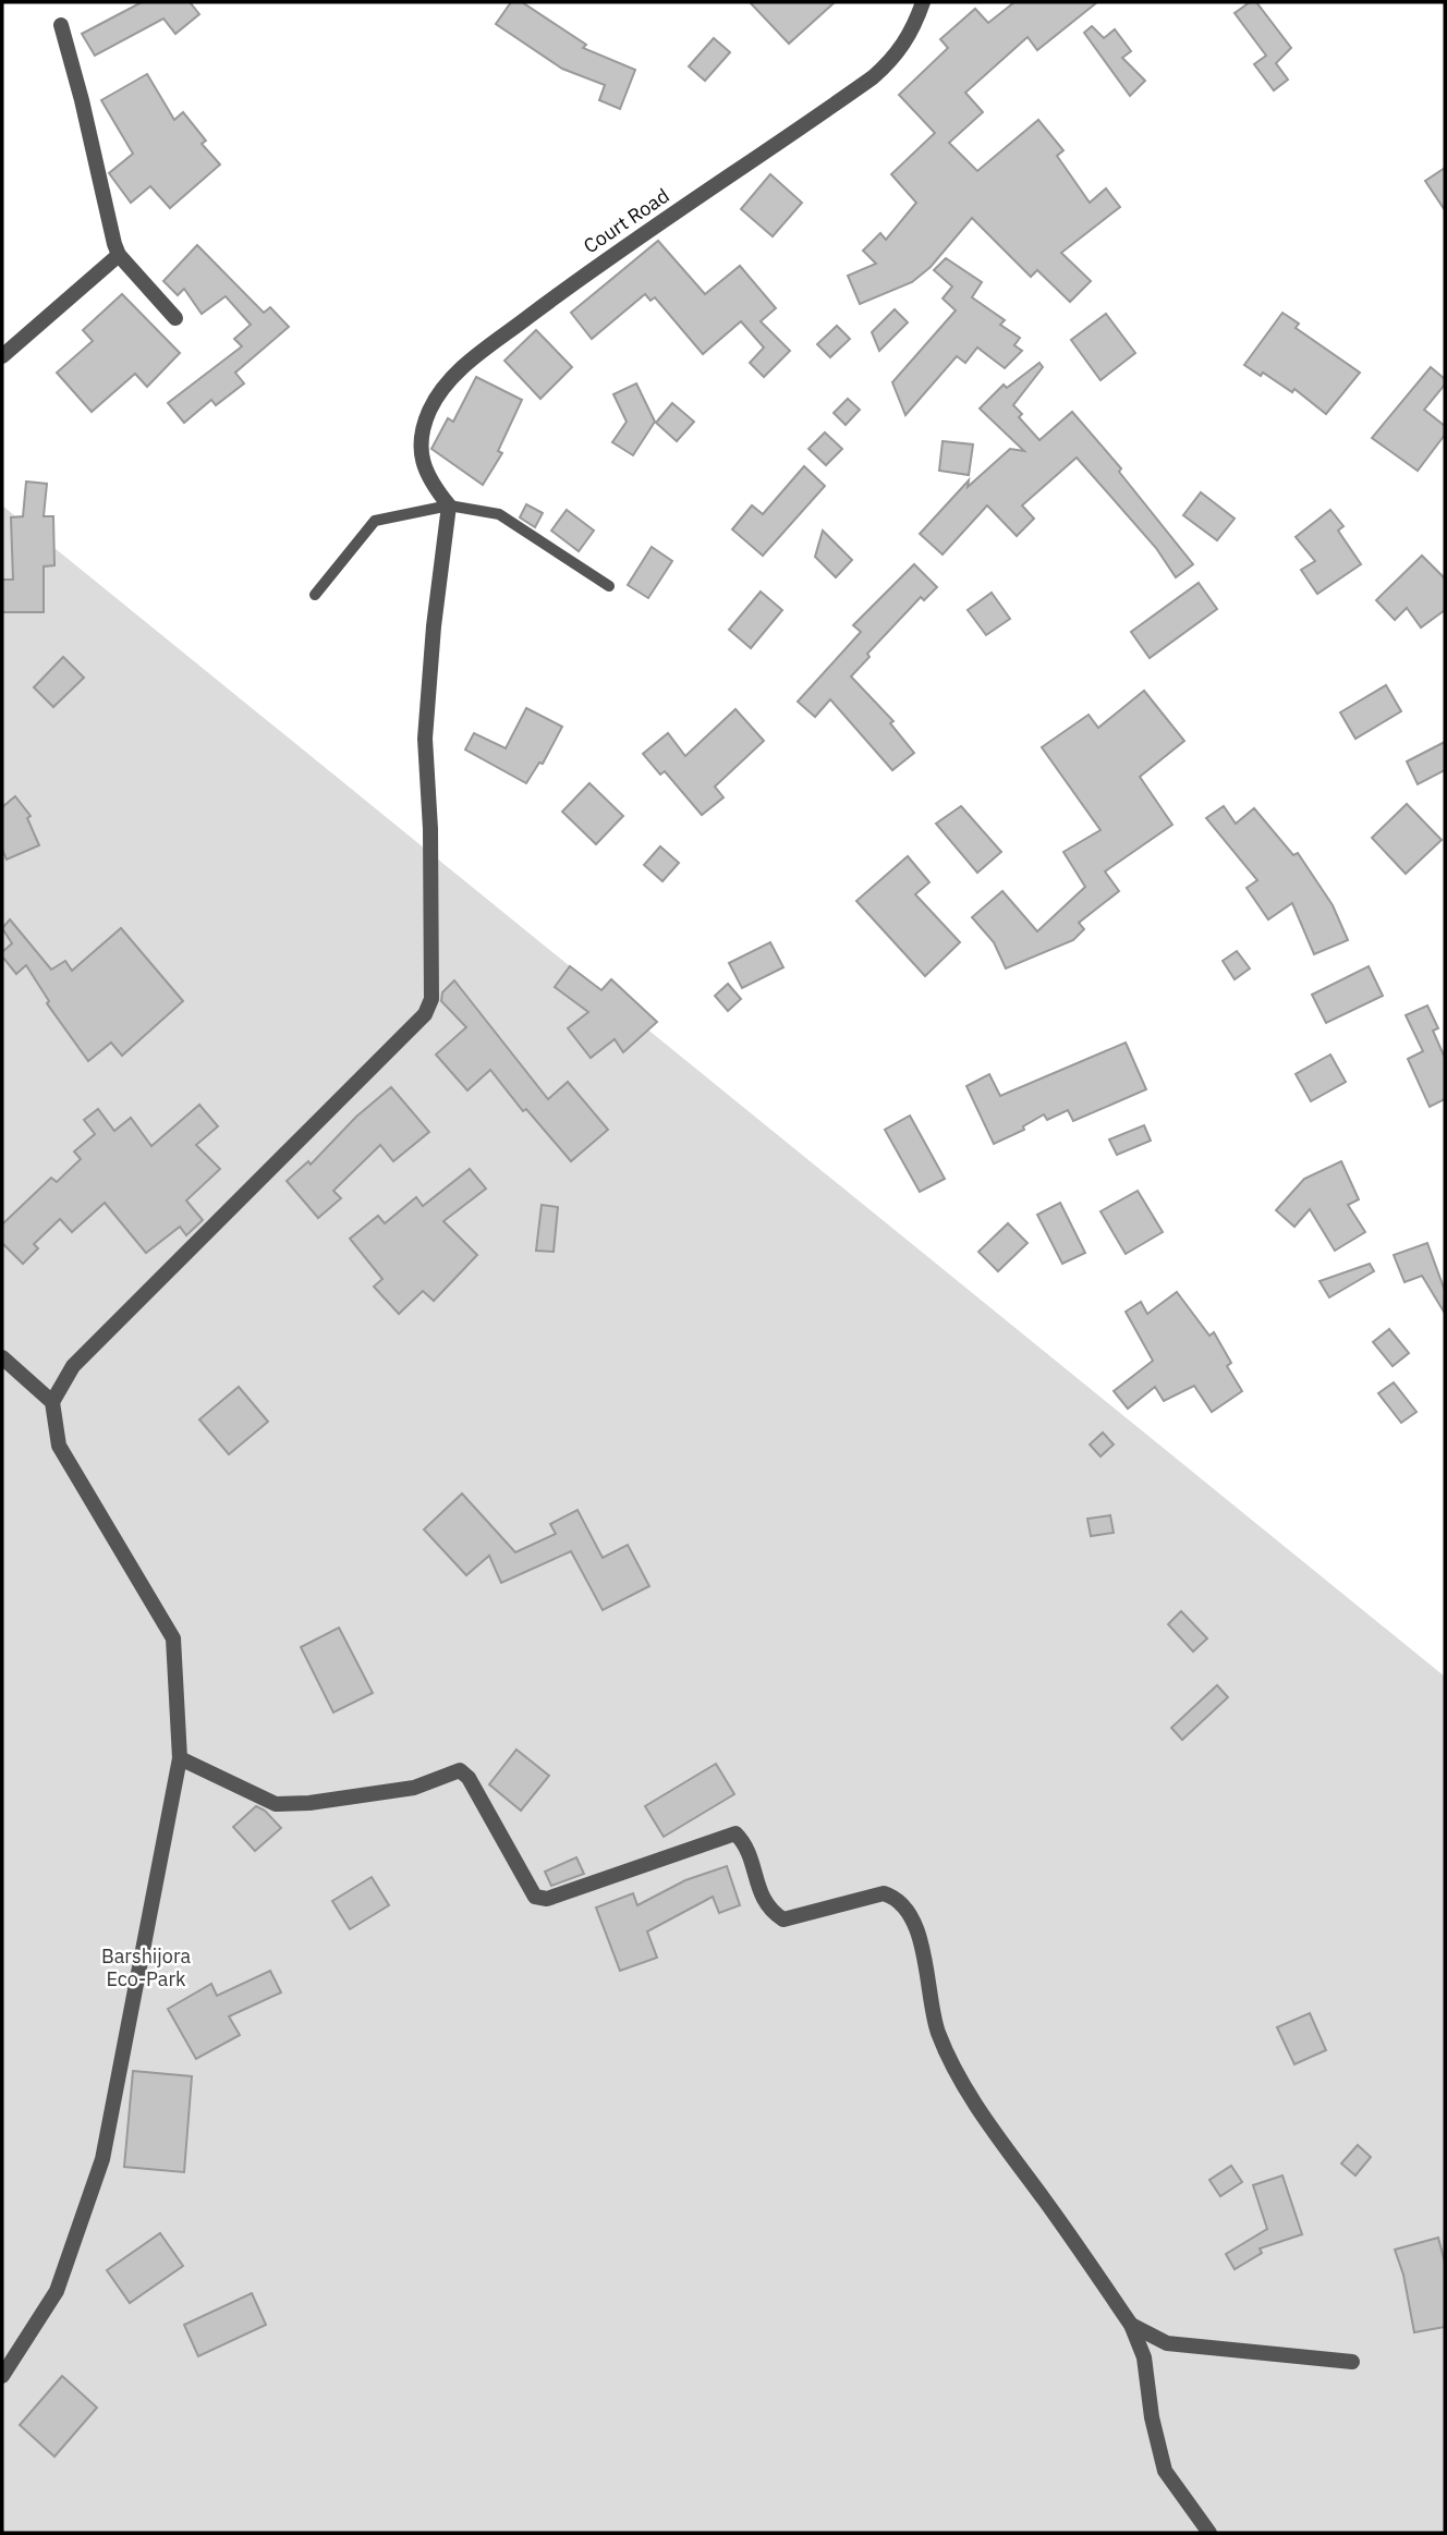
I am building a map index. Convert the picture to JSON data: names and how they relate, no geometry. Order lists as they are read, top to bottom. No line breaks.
{"streets":{"street":["Court Road"]},"parks":["Barshijora Eco-Park"]}
